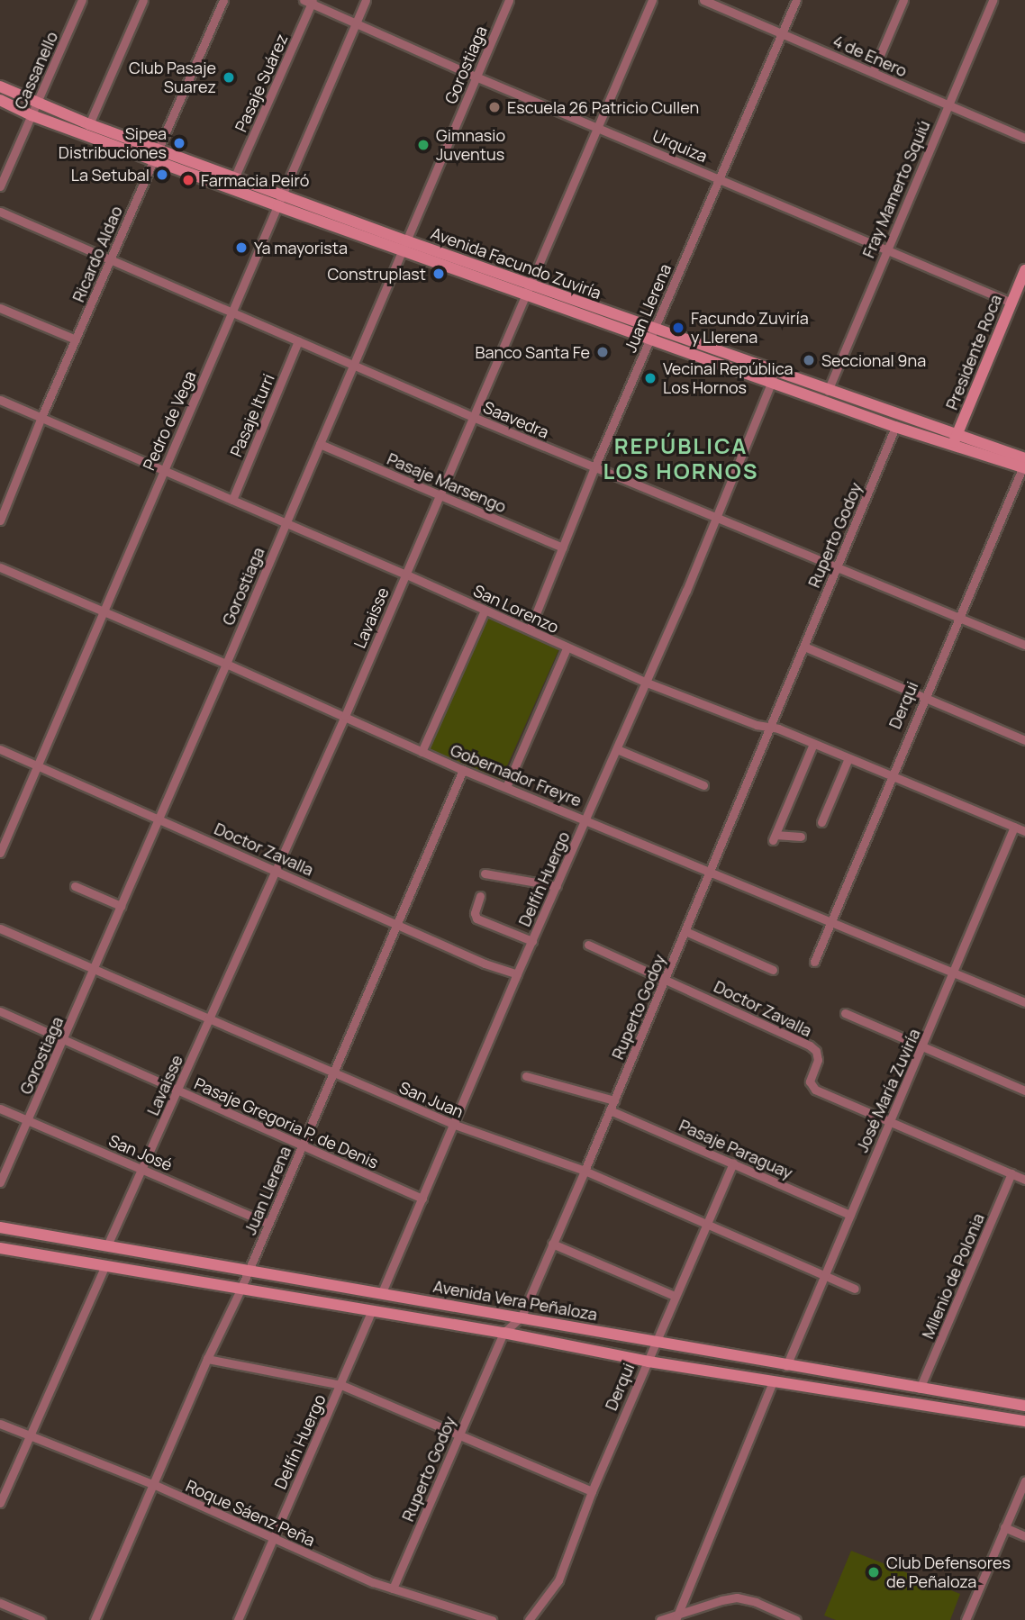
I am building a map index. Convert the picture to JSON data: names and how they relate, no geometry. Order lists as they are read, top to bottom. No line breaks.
{"streets":{"main road":["Avenida Facundo Zuviría","Presidente Roca","Avenida Vera Peñaloza"],"street":["4 de Enero","Gorostiaga","Cassanello","Pasaje Suárez","Urquiza","Fray Mamerto Squiú","Ricardo Aldao","Juan Llerena","Pasaje Iturri","Saavedra","Pedro de Vega","Pasaje Marsengo","Ruperto Godoy","San Lorenzo","Lavaisse","Derqui","Gobernador Freyre","Doctor Zavalla","Delfín Huergo","José María Zuviría","San Juan","Pasaje Gregoria P. de Denis","Pasaje Paraguay","San José","Milenio de Polonia","Roque Sáenz Peña"]},"crossings":[["4 de Enero","Fray Mamerto Squiú"],["4 de Enero","Juan Llerena"],["Gorostiaga","Urquiza"],["Gorostiaga","Avenida Facundo Zuviría"],["Gorostiaga","Saavedra"],["Gorostiaga","Pasaje Marsengo"],["Gorostiaga","San Lorenzo"],["Gorostiaga","Gobernador Freyre"],["Gorostiaga","Doctor Zavalla"],["Gorostiaga","San Juan"],["Gorostiaga","Pasaje Gregoria P. de Denis"],["Gorostiaga","San José"],["Cassanello","Avenida Facundo Zuviría"],["Pasaje Suárez","Urquiza"],["Pasaje Suárez","Avenida Facundo Zuviría"],["Urquiza","Fray Mamerto Squiú"],["Urquiza","Juan Llerena"],["Urquiza","Presidente Roca"],["Urquiza","Pedro de Vega"],["Urquiza","Lavaisse"],["Fray Mamerto Squiú","Avenida Facundo Zuviría"],["Ricardo Aldao","Avenida Facundo Zuviría"],["Ricardo Aldao","Saavedra"],["Ricardo Aldao","San Lorenzo"],["Avenida Facundo Zuviría","Juan Llerena"],["Avenida Facundo Zuviría","Presidente Roca"],["Avenida Facundo Zuviría","Pedro de Vega"],["Avenida Facundo Zuviría","Ruperto Godoy"],["Avenida Facundo Zuviría","Lavaisse"],["Avenida Facundo Zuviría","Derqui"],["Avenida Facundo Zuviría","Delfín Huergo"],["Juan Llerena","Saavedra"],["Juan Llerena","Pasaje Marsengo"],["Juan Llerena","San Lorenzo"],["Juan Llerena","Gobernador Freyre"],["Juan Llerena","Doctor Zavalla"],["Juan Llerena","San Juan"],["Juan Llerena","Pasaje Gregoria P. de Denis"],["Juan Llerena","San José"],["Juan Llerena","Avenida Vera Peñaloza"],["Juan Llerena","Roque Sáenz Peña"],["Pasaje Iturri","Saavedra"],["Pasaje Iturri","San Lorenzo"],["Saavedra","Pedro de Vega"],["Saavedra","Ruperto Godoy"],["Saavedra","Lavaisse"],["Saavedra","Derqui"],["Saavedra","Delfín Huergo"],["Pedro de Vega","San Lorenzo"],["Pedro de Vega","Gobernador Freyre"],["Pedro de Vega","Doctor Zavalla"],["Pasaje Marsengo","Lavaisse"],["Ruperto Godoy","San Lorenzo"],["Ruperto Godoy","Gobernador Freyre"],["Ruperto Godoy","Doctor Zavalla"],["Ruperto Godoy","San Juan"],["Ruperto Godoy","Pasaje Paraguay"],["Ruperto Godoy","Avenida Vera Peñaloza"],["Ruperto Godoy","Roque Sáenz Peña"],["San Lorenzo","Lavaisse"],["San Lorenzo","Derqui"],["San Lorenzo","Delfín Huergo"],["San Lorenzo","José María Zuviría"],["Lavaisse","Gobernador Freyre"],["Lavaisse","Doctor Zavalla"],["Lavaisse","San Juan"],["Lavaisse","Pasaje Gregoria P. de Denis"],["Lavaisse","San José"],["Lavaisse","Avenida Vera Peñaloza"],["Derqui","Gobernador Freyre"],["Derqui","San Juan"],["Derqui","Pasaje Paraguay"],["Derqui","Avenida Vera Peñaloza"],["Gobernador Freyre","Delfín Huergo"],["Gobernador Freyre","José María Zuviría"],["Doctor Zavalla","Delfín Huergo"],["Doctor Zavalla","José María Zuviría"],["Doctor Zavalla","Milenio de Polonia"],["Delfín Huergo","San Juan"],["Delfín Huergo","Pasaje Gregoria P. de Denis"],["Delfín Huergo","Avenida Vera Peñaloza"],["Delfín Huergo","Roque Sáenz Peña"],["José María Zuviría","San Juan"],["José María Zuviría","Pasaje Paraguay"],["José María Zuviría","Avenida Vera Peñaloza"],["Milenio de Polonia","Avenida Vera Peñaloza"]],"districts":["REPÚBLICA LOS HORNOS"],"places":["Club Pasaje Suarez","Escuela 26 Patricio Cullen","Sipea Distribuciones","Gimnasio Juventus","La Setubal","Farmacia Peiró","Ya mayorista","Construplast","Facundo Zuviría y Llerena","Banco Santa Fe","Seccional 9na","Vecinal República Los Hornos","Club Defensores de Peñaloza"]}
